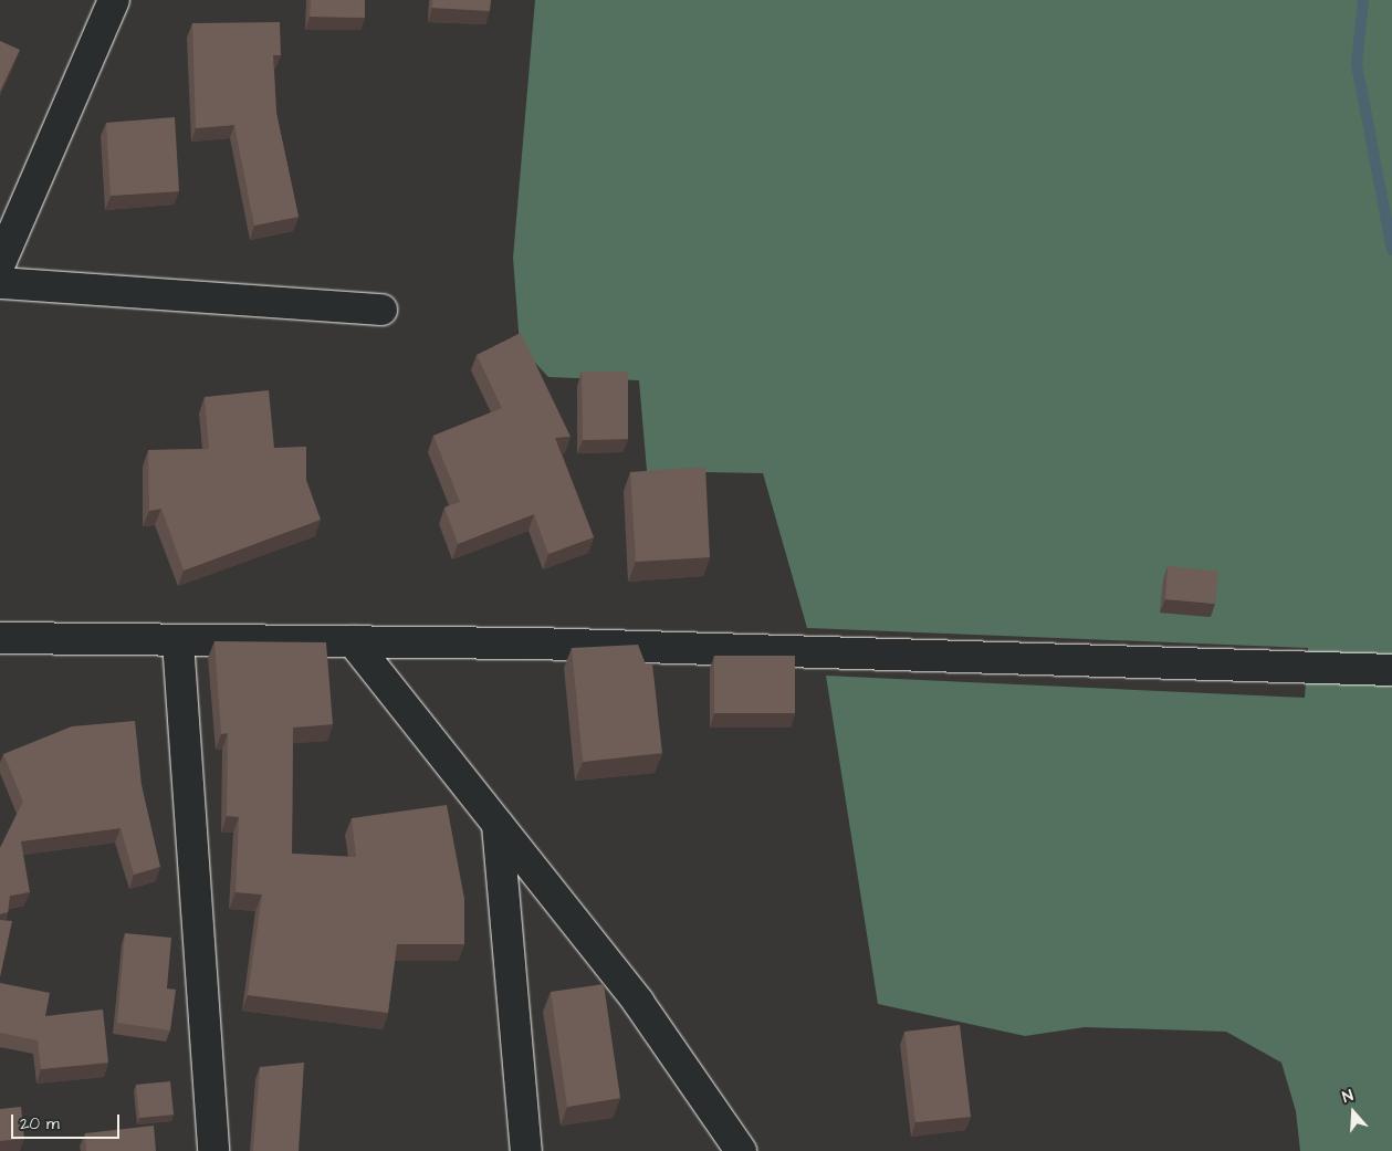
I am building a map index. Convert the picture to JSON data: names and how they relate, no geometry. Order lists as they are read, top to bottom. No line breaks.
{"scale_bar":"20 m","north":"top"}
